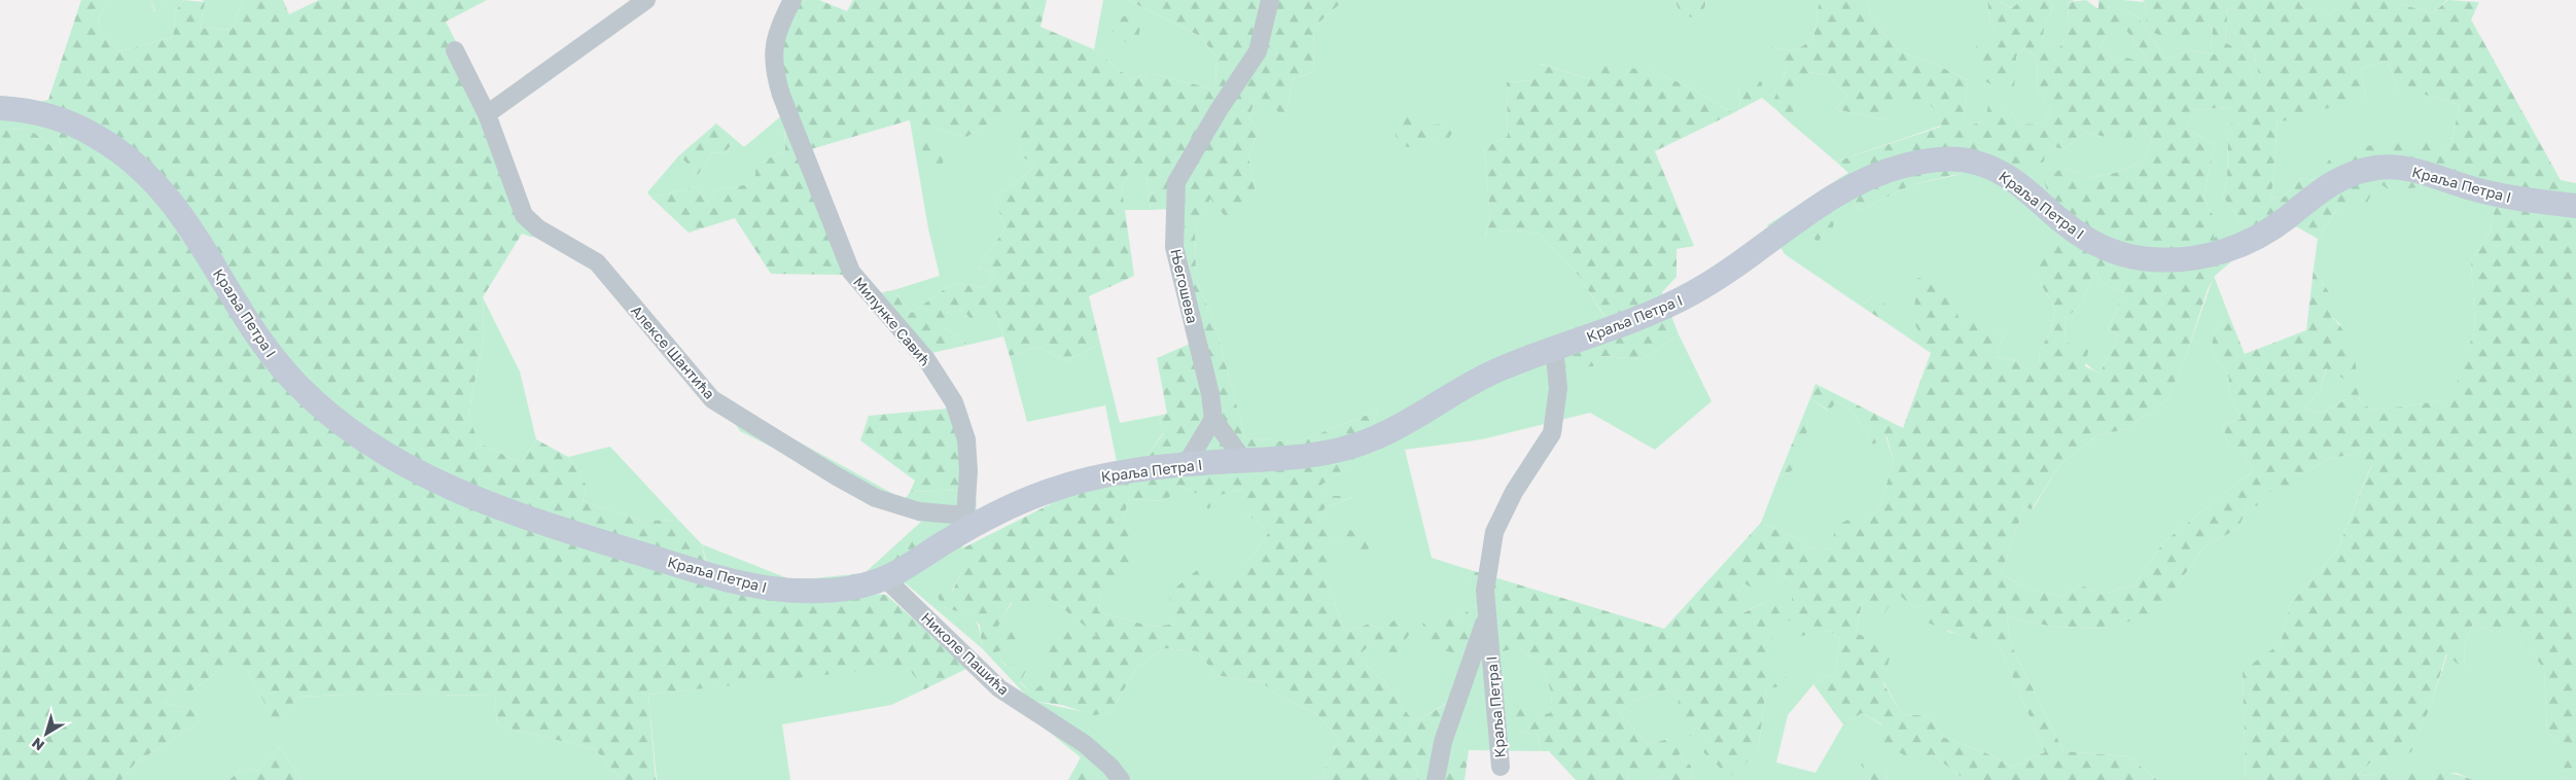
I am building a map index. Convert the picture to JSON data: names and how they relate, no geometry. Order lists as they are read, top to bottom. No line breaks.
{"streets":{"street":["Краља Петра I","Његошева","Милунке Савић","Алексе Шантића","Николе Пашића"]},"crossings":[["Краља Петра I","Његошева"],["Краља Петра I","Милунке Савић"],["Краља Петра I","Алексе Шантића"],["Краља Петра I","Николе Пашића"],["Милунке Савић","Алексе Шантића"]],"north":"bottom left"}
